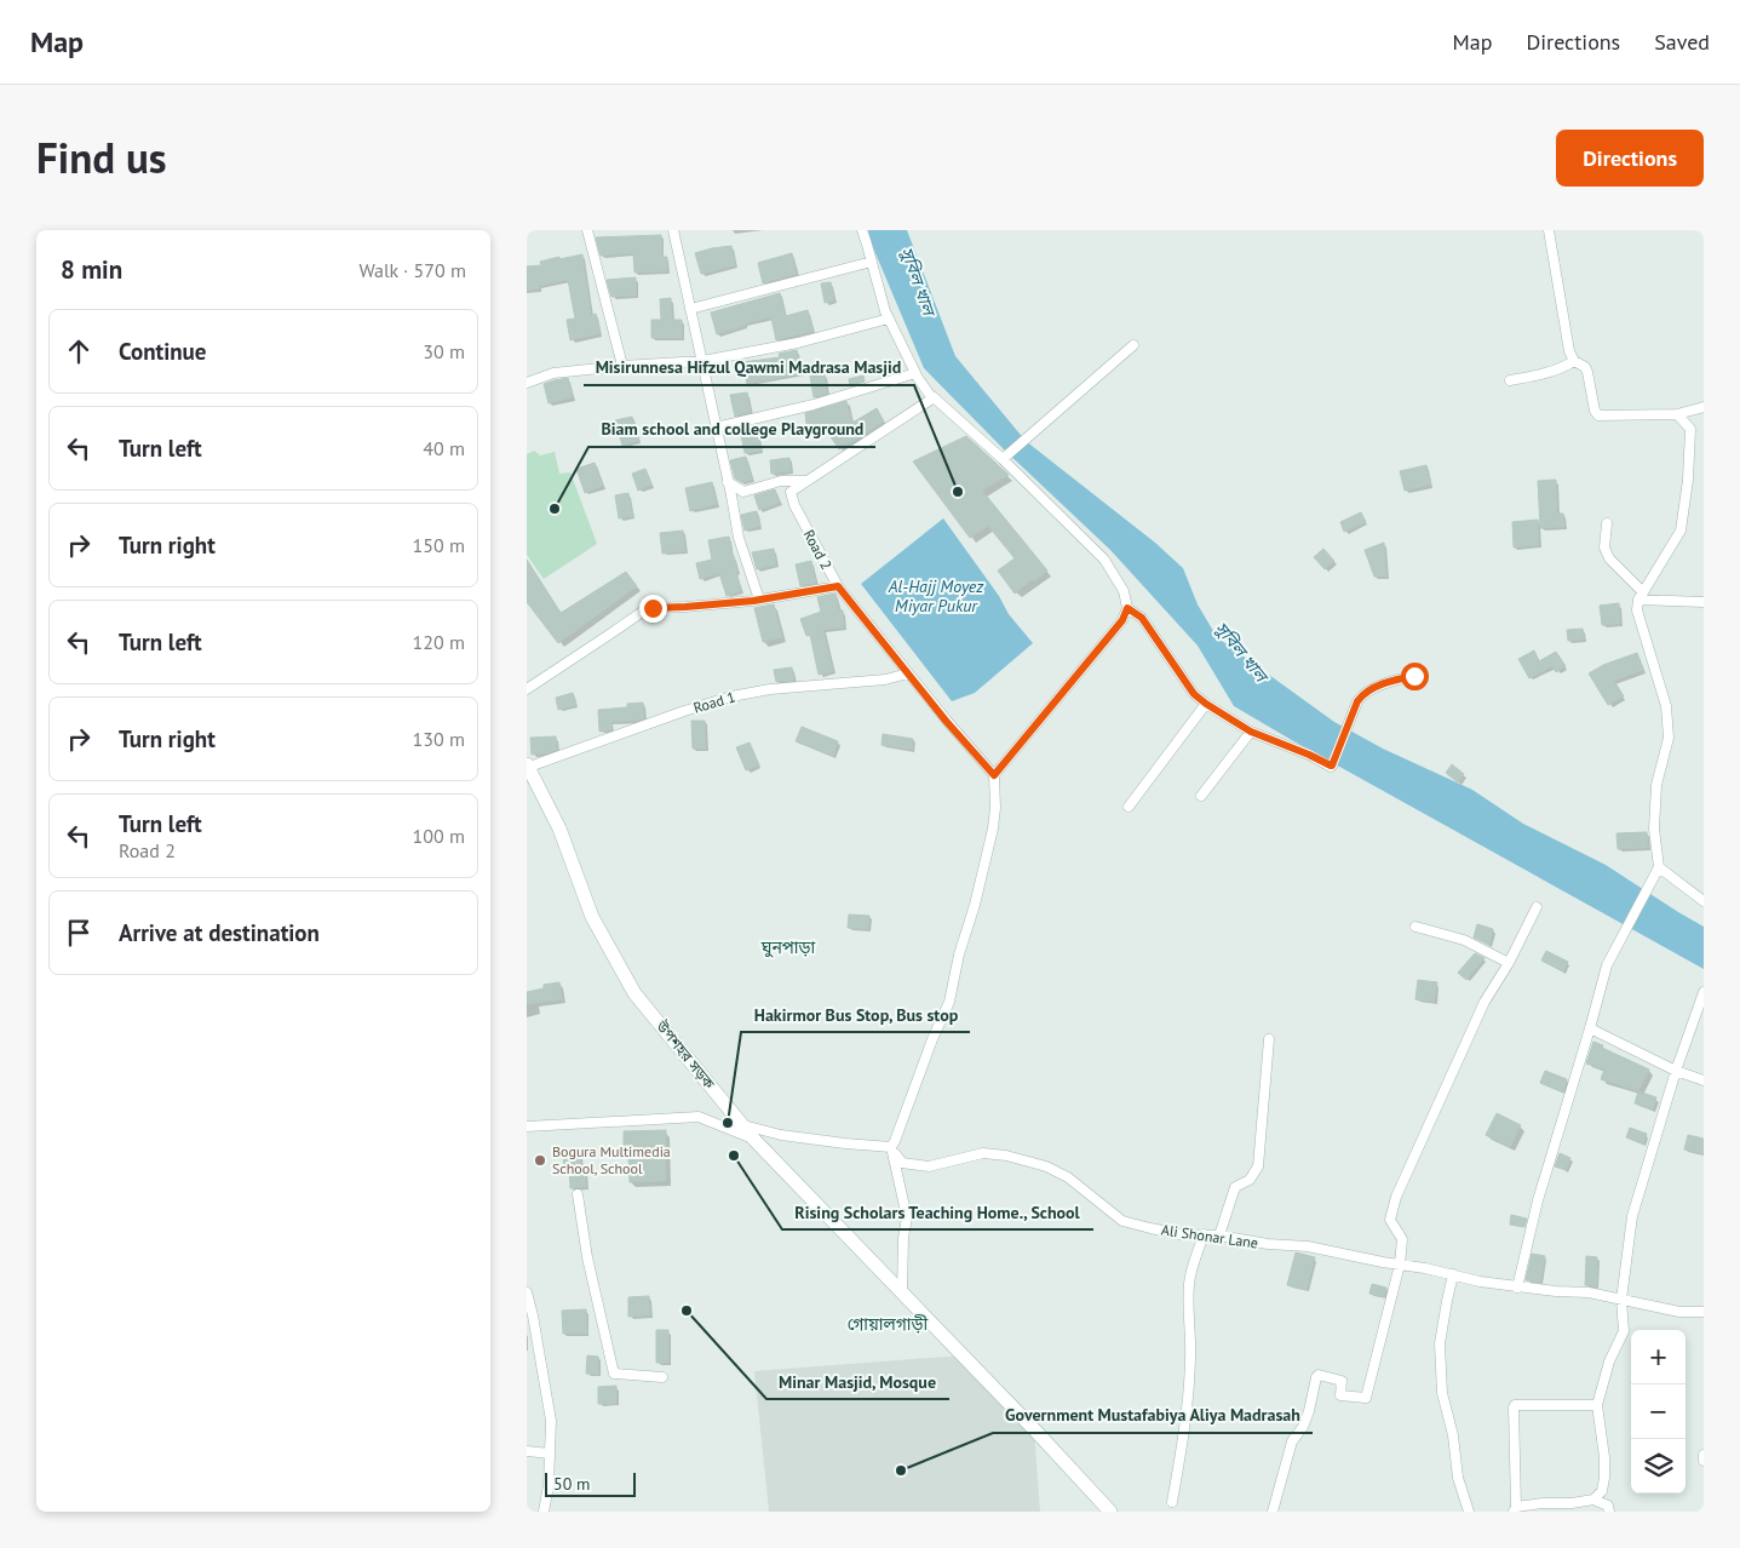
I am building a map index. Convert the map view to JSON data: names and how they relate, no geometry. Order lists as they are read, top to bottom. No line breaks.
{"streets":{"main road":["উপশহর সড়ক"],"street":["Road 2","Road 1","Ali Shonar Lane"]},"crossings":[["Road 1","উপশহর সড়ক"]],"districts":["ঘুনপাড়া","গোয়ালগাড়ী"],"water":["সুবিল খাল","Al-Hajj Moyez Miyar Pukur"],"places":["Misirunnesa Hifzul Qawmi Madrasa Masjid","Biam school and college Playground","Hakirmor Bus Stop, Bus stop","Rising Scholars Teaching Home., School","Bogura Multimedia School, School","Minar Masjid, Mosque","Government Mustafabiya Aliya Madrasah"],"scale_bar":"50 m","page":{"header":"Map","nav":["Map","Directions","Saved"],"title":"Find us","buttons":"Directions","heading":["8 min","Walk · 570 m"],"list":[["Continue","30 m"],["Turn left","40 m"],["Turn right","150 m"],["Turn left","120 m"],["Turn right","130 m"],["Turn left","Road 2","100 m"],"Arrive at destination"],"map_buttons":["+","−"],"scale":"50 m"}}
